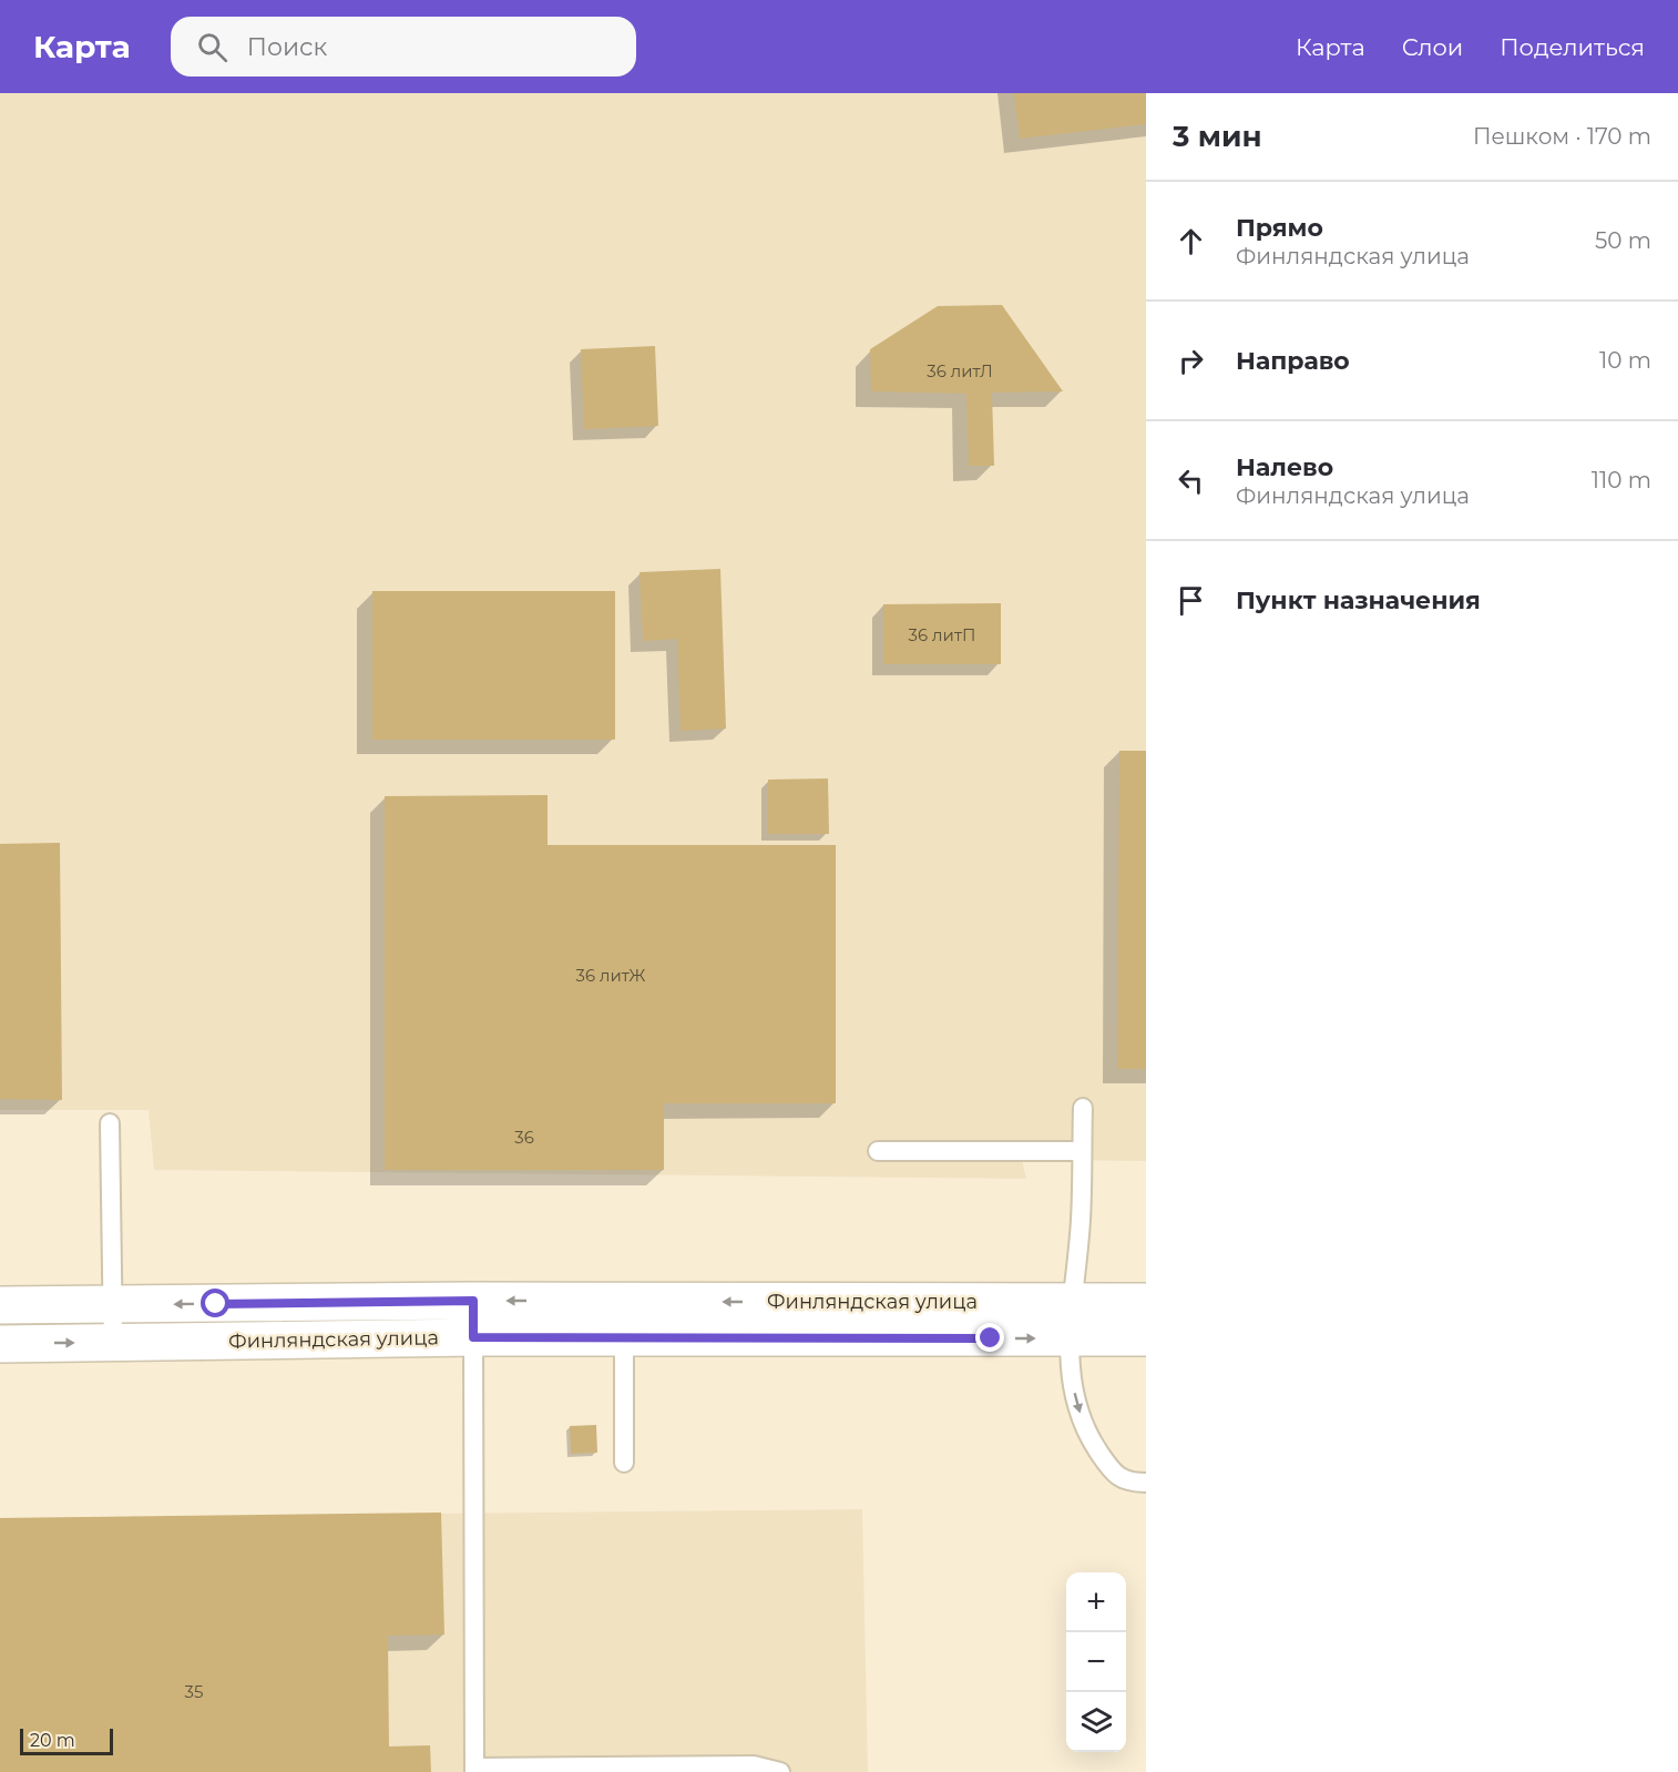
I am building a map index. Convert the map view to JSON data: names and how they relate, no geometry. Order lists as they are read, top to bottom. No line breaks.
{"streets":{"street":["Финляндская улица"]},"house_numbers":["36 литЛ","36 литП","36 литЖ","36","35"],"scale_bar":"20 m","page":{"header":"Карта","search":"Поиск","nav":["Карта","Слои","Поделиться"],"heading":["3 мин","Пешком · 170 m"],"list":[["Прямо","Финляндская улица","50 m"],["Направо","10 m"],["Налево","Финляндская улица","110 m"],"Пункт назначения"],"map_buttons":["+","−"],"scale":"20 m"}}
